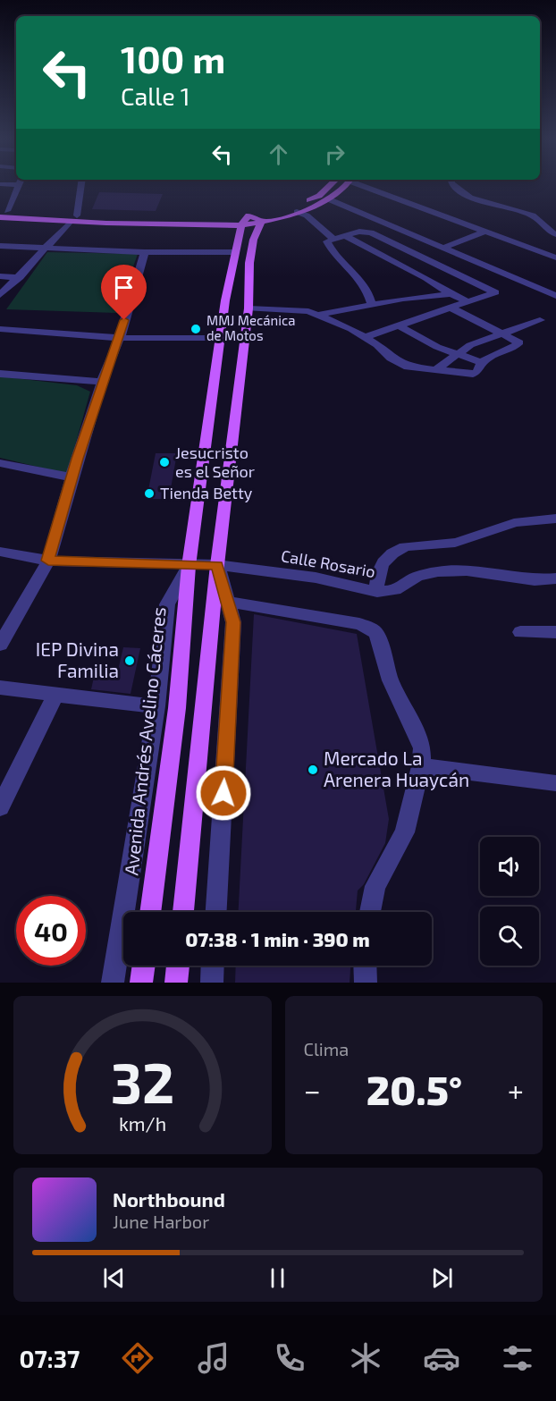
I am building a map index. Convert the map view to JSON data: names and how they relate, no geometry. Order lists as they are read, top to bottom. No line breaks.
{"streets":{"main road":["Avenida Andrés Avelino Cáceres"],"street":["Calle Rosario"]},"crossings":[["Calle Rosario","Avenida Andrés Avelino Cáceres"]],"places":["MMJ Mecánica de Motos","Jesucristo es el Señor","Tienda Betty","IEP Divina Familia","Mercado La Arenera Huaycán"],"page":{"turn":["100 m","Calle 1"],"limit":"40","trip":"07:38 · 1 min · 390 m","tile":"Clima","heat":["−","20.5°","+"],"song":["Northbound","June Harbor"],"tabs":"07:37","gauge":["32","km/h"]}}
